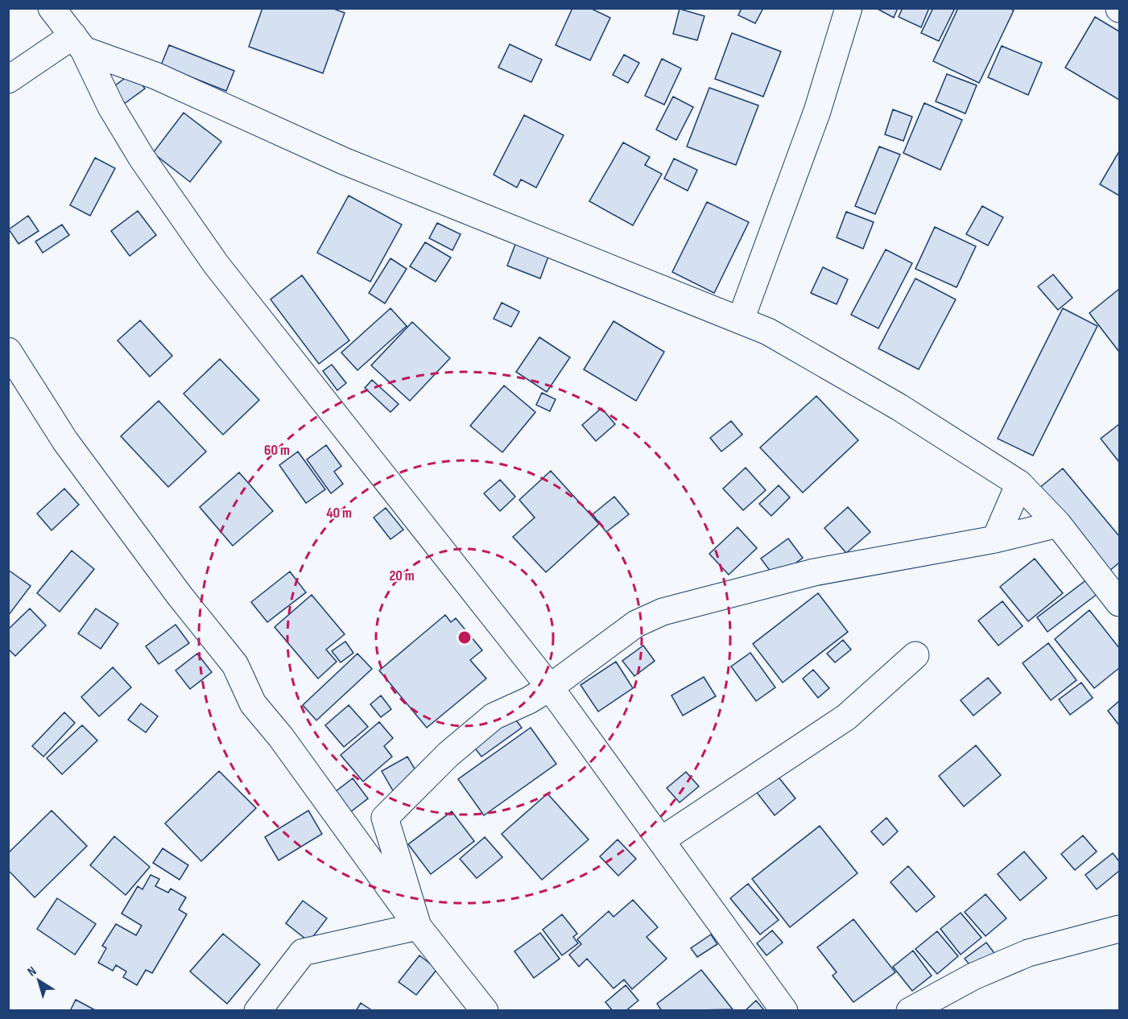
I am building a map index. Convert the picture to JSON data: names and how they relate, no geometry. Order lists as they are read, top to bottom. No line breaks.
{"north":"top left","rings":["60 m","40 m","20 m"]}
